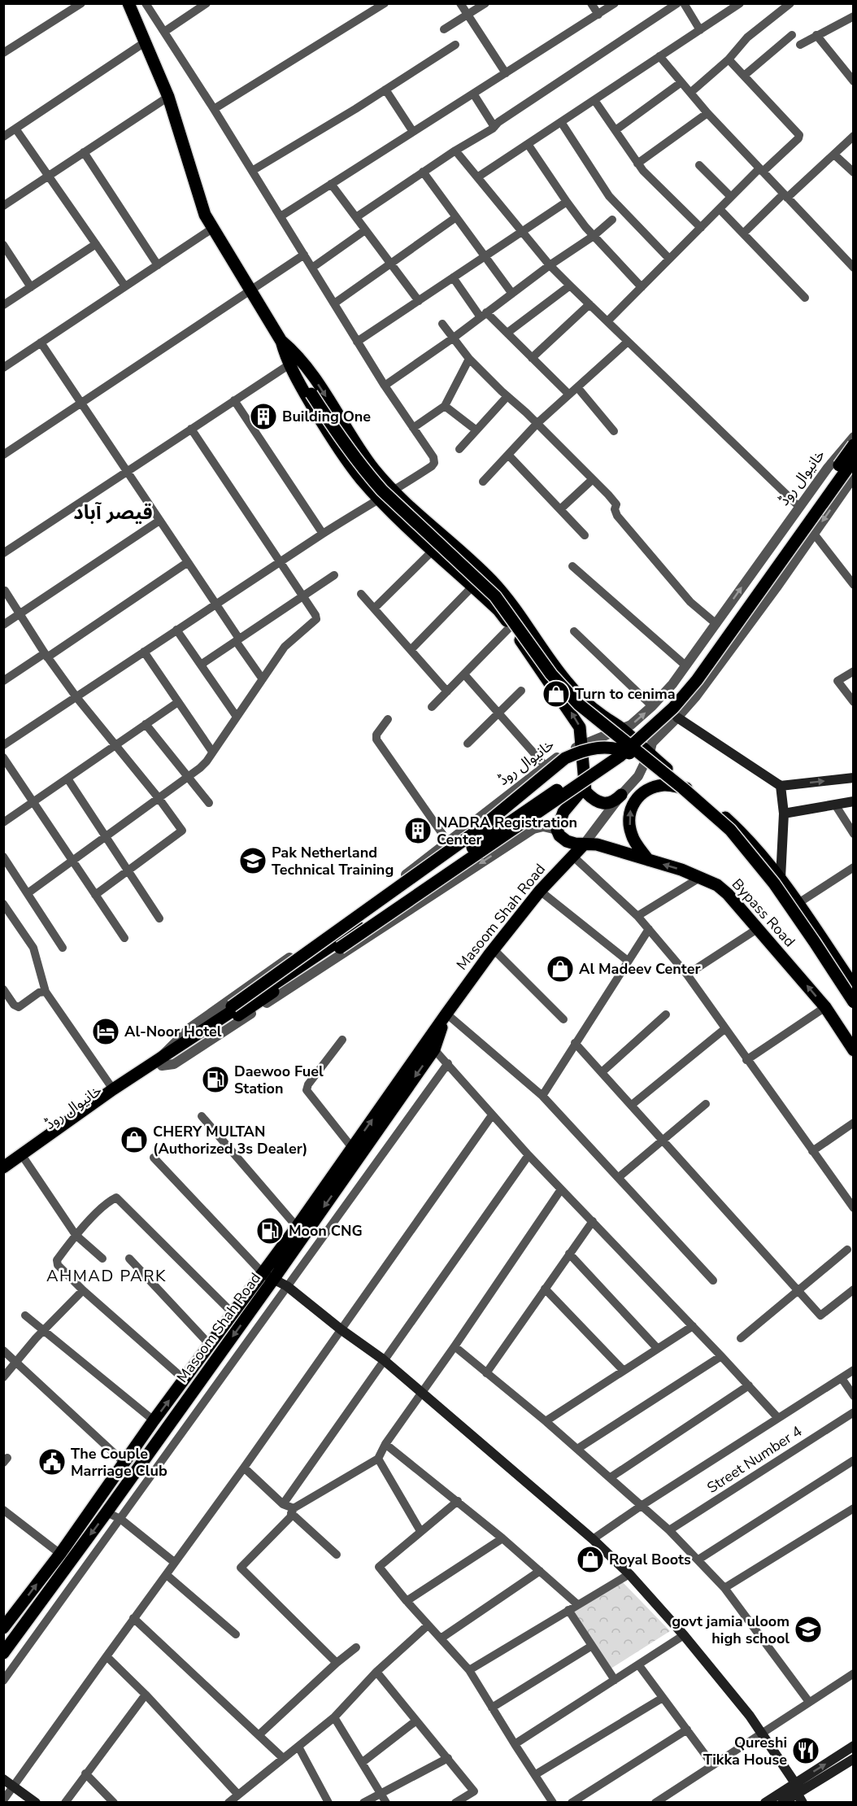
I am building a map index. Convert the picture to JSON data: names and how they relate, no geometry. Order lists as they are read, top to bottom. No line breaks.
{"streets":{"main road":["خانیوال روڈ","Bypass Road","Masoom Shah Road"],"street":["Street Number 4"]},"crossings":[["Bypass Road","Masoom Shah Road"]],"districts":["قیصر آباد","AHMAD PARK"],"places":{"building":["Building One","NADRA Registration Center"],"shop":["Turn to cenima","Al Madeev Center","CHERY MULTAN (Authorized 3s Dealer)","Royal Boots"],"school or university":["Pak Netherland Technical Training","govt jamia uloom high school"],"hotel":["Al-Noor Hotel"],"fuel station":["Daewoo Fuel Station","Moon CNG"],"public building":["The Couple Marriage Club"],"restaurant":["Qureshi Tikka House"]}}
